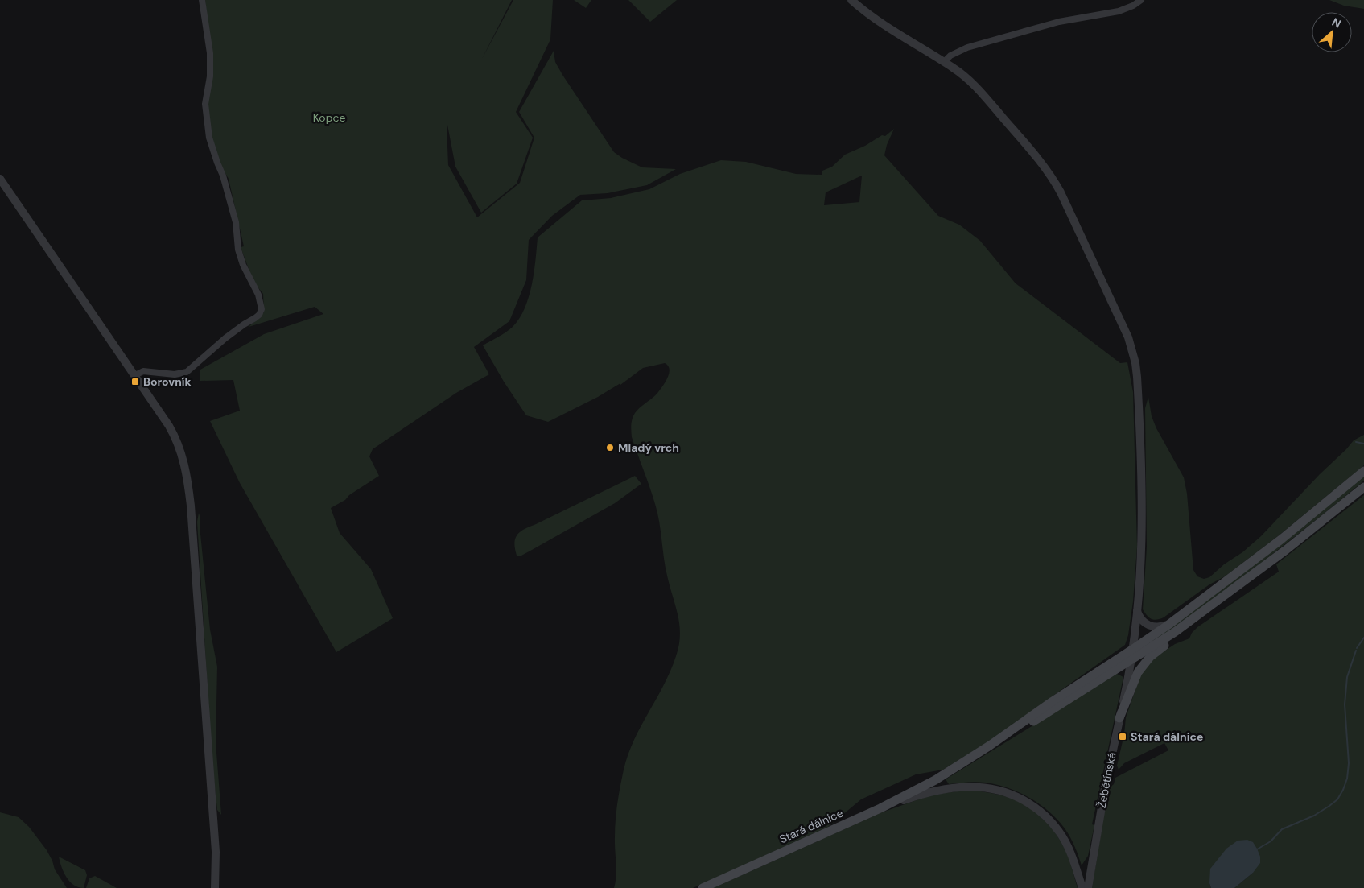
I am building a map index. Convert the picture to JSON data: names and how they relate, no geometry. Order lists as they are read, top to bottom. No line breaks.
{"streets":{"main road":["Stará dálnice"],"street":["Žebětínská"]},"crossings":[["Žebětínská","Stará dálnice"]],"parks":["Kopce"],"places":{"transit":["Borovník","Stará dálnice"],"other":["Mladý vrch"]},"north":"top right"}
